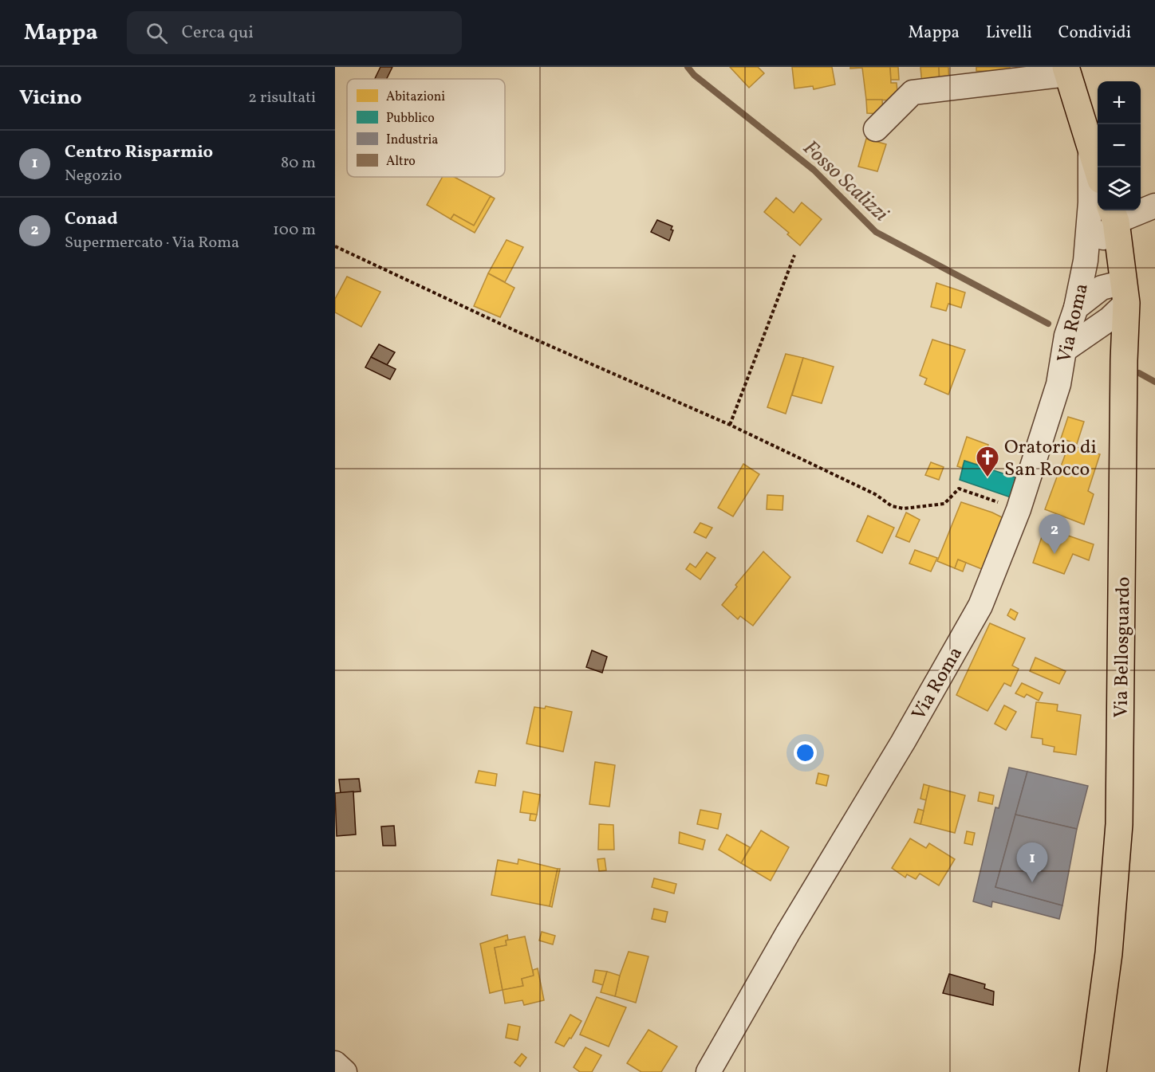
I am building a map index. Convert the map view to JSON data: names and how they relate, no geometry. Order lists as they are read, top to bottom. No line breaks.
{"streets":{"main road":["Via Bellosguardo"],"street":["Via Roma"]},"crossings":[["Via Roma","Via Bellosguardo"]],"water":["Fosso Scalizzi"],"places":{"church":["Oratorio di San Rocco"]},"legend":["Abitazioni","Pubblico","Industria","Altro"],"page":{"header":"Mappa","search":"Cerca qui","nav":["Mappa","Livelli","Condividi"],"heading":["Vicino","2 risultati"],"map_buttons":["+","−"],"list":[{"mark":"1","name":"Centro Risparmio","note":"Negozio","value":"80 m"},{"mark":"2","name":"Conad","note":"Supermercato · Via Roma","value":"100 m"}],"pins":["2","1"]}}
